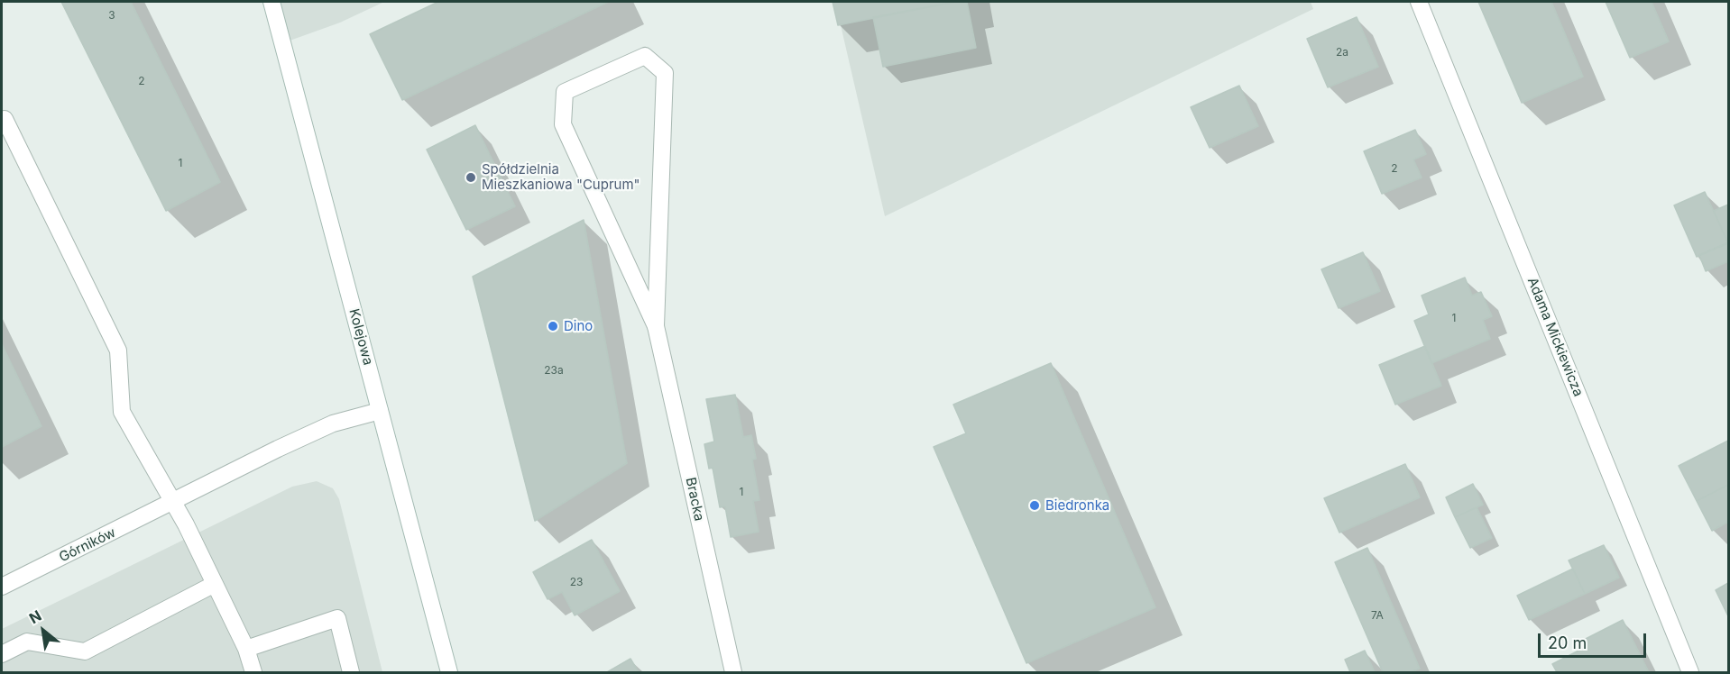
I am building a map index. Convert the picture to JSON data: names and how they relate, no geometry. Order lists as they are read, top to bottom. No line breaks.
{"streets":{"street":["Kolejowa","Adama Mickiewicza","Bracka","Górników"]},"crossings":[["Kolejowa","Górników"]],"places":["Spółdzielnia Mieszkaniowa \"Cuprum\"","Dino","Biedronka"],"house_numbers":["3","2a","2","1","2","1","23a","1","23","7A"],"scale_bar":"20 m","north":"top left"}
